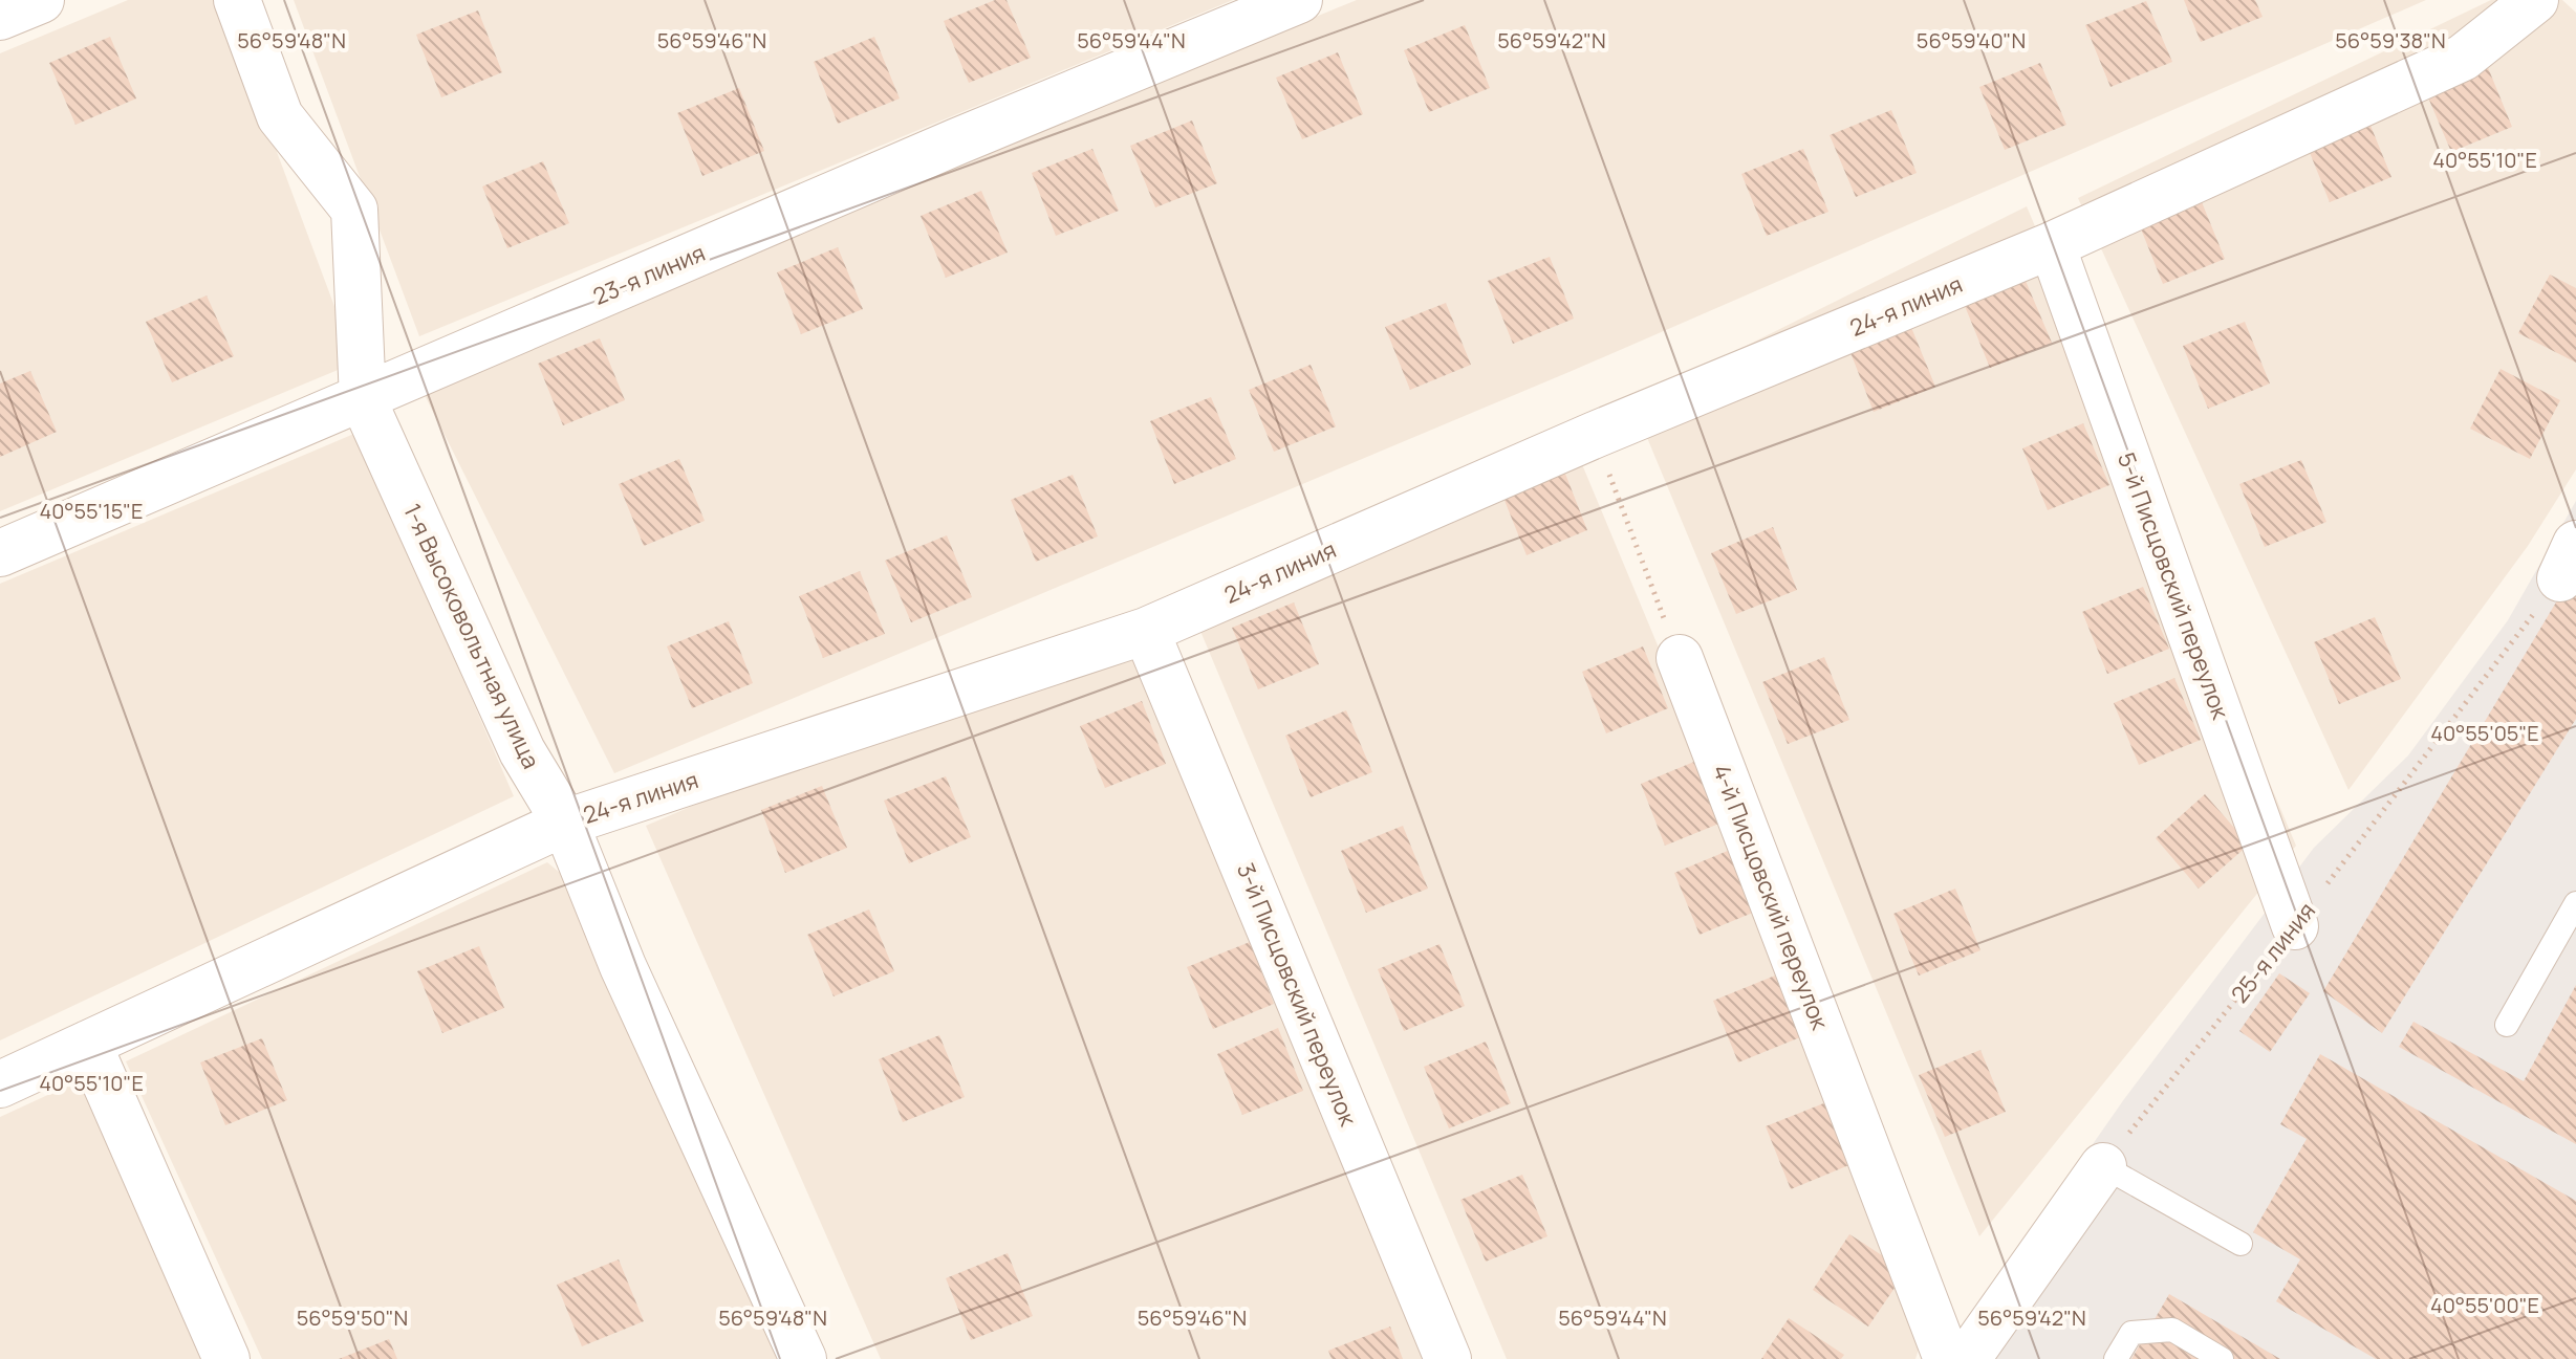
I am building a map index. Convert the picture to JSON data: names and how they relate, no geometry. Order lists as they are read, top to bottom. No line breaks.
{"streets":{"street":["23-я линия","24-я линия","5-й Писцовский переулок","1-я Высоковольтная улица","4-й Писцовский переулок","3-й Писцовский переулок"],"path":["25-я линия"]},"crossings":[["23-я линия","1-я Высоковольтная улица"],["24-я линия","5-й Писцовский переулок"],["24-я линия","1-я Высоковольтная улица"],["24-я линия","3-й Писцовский переулок"],["5-й Писцовский переулок","25-я линия"]],"coordinates":["56°59'46\"N","56°59'44\"N","56°59'42\"N","56°59'40\"N","56°59'48\"N","56°59'38\"N","40°55'10\"E","40°55'15\"E","40°55'05\"E","40°55'00\"E","56°59'50\"N"]}
